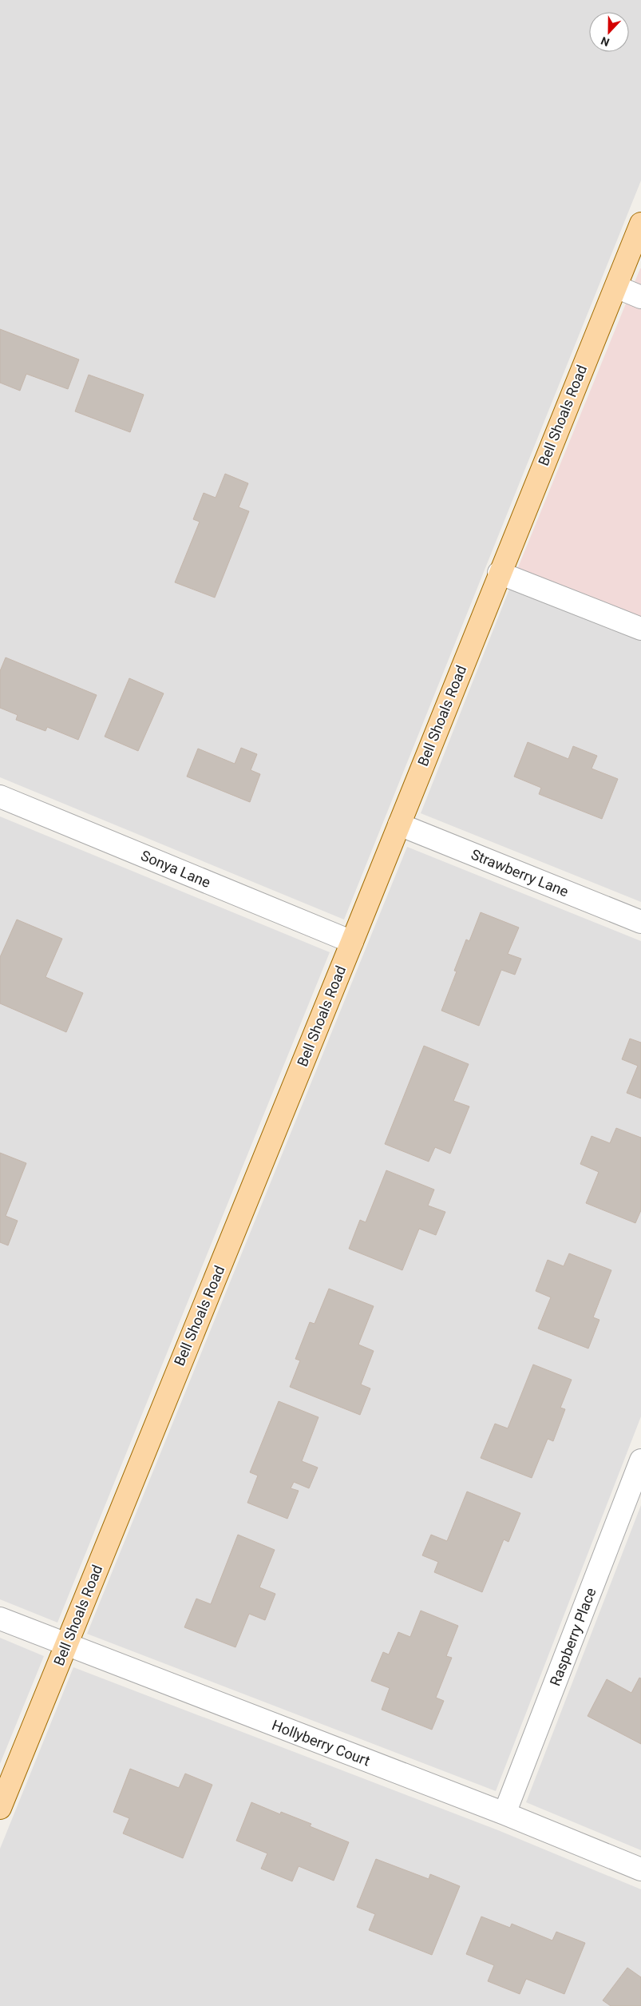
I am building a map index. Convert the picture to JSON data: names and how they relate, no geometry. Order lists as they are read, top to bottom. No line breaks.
{"streets":{"main road":["Bell Shoals Road"],"street":["Sonya Lane","Strawberry Lane","Raspberry Place","Hollyberry Court"]},"crossings":[["Bell Shoals Road","Sonya Lane"],["Bell Shoals Road","Strawberry Lane"],["Bell Shoals Road","Hollyberry Court"],["Raspberry Place","Hollyberry Court"]],"north":"bottom"}
